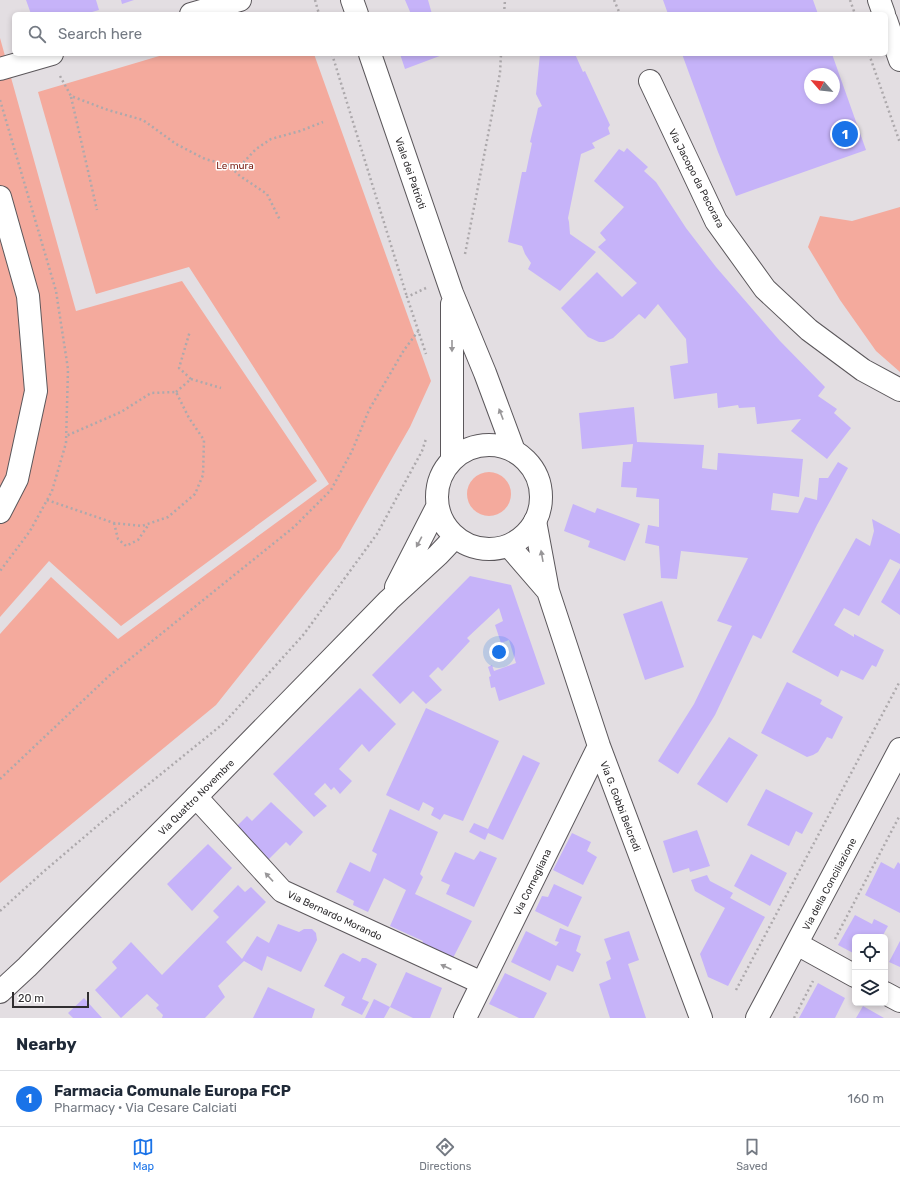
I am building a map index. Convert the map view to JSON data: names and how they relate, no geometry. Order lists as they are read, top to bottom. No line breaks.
{"streets":{"street":["Viale dei Patrioti","Via Jacopo da Pecorara","Via Quattro Novembre","Via G. Gobbi Belcredi","Via Cornegliana","Via della Conciliazione","Via Bernardo Morando"]},"crossings":[["Viale dei Patrioti","Via Quattro Novembre"],["Viale dei Patrioti","Via G. Gobbi Belcredi"],["Via Quattro Novembre","Via G. Gobbi Belcredi"],["Via Quattro Novembre","Via Bernardo Morando"],["Via G. Gobbi Belcredi","Via Cornegliana"],["Via Cornegliana","Via Bernardo Morando"]],"one_way":["Via Bernardo Morando"],"parks":["Le mura"],"scale_bar":"20 m","north":"top left","page":{"search":"Search here","pins":"1","scale":"20 m","heading":"Nearby","list":[{"mark":"1","name":"Farmacia Comunale Europa FCP","note":"Pharmacy · Via Cesare Calciati","value":"160 m"}],"nav":["Map","Directions","Saved"]}}
